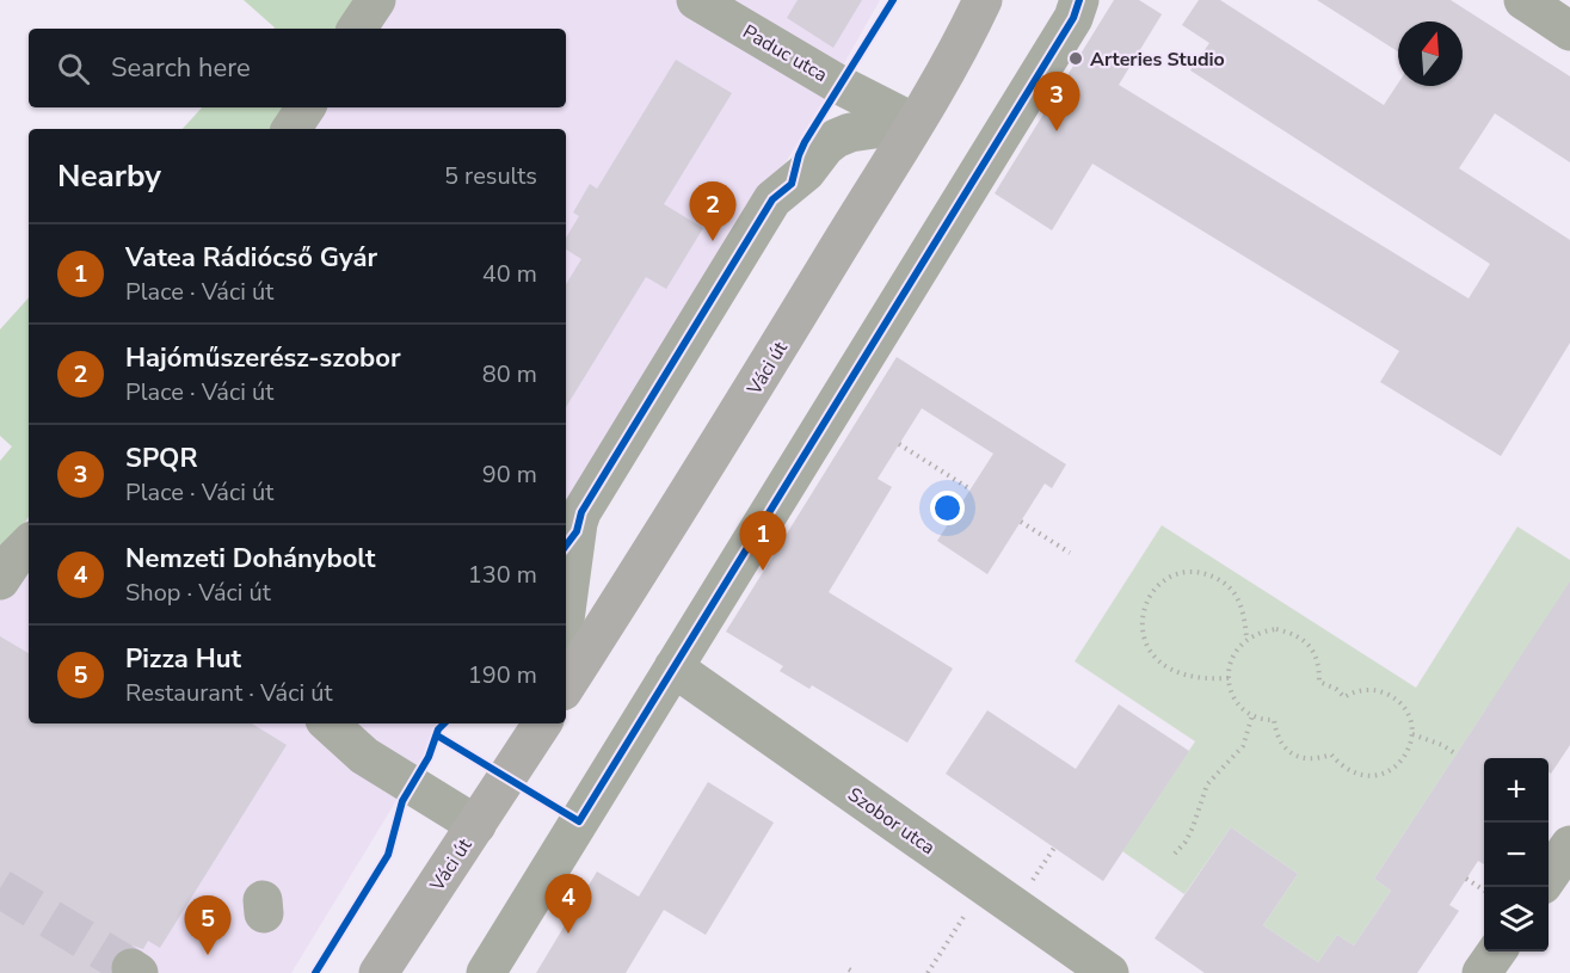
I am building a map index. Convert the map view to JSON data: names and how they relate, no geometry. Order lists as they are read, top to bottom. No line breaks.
{"streets":{"main road":["Váci út"],"street":["Paduc utca","Szobor utca"]},"crossings":[["Paduc utca","Váci út"]],"places":["Arteries Studio"],"north":"top","page":{"search":"Search here","pins":["3","2","1","4","5"],"heading":["Nearby","5 results"],"list":[{"mark":"1","name":"Vatea Rádiócső Gyár","note":"Place · Váci út","value":"40 m"},{"mark":"2","name":"Hajóműszerész-szobor","note":"Place · Váci út","value":"80 m"},{"mark":"3","name":"SPQR","note":"Place · Váci út","value":"90 m"},{"mark":"4","name":"Nemzeti Dohánybolt","note":"Shop · Váci út","value":"130 m"},{"mark":"5","name":"Pizza Hut","note":"Restaurant · Váci út","value":"190 m"}],"map_buttons":["+","−"]}}
